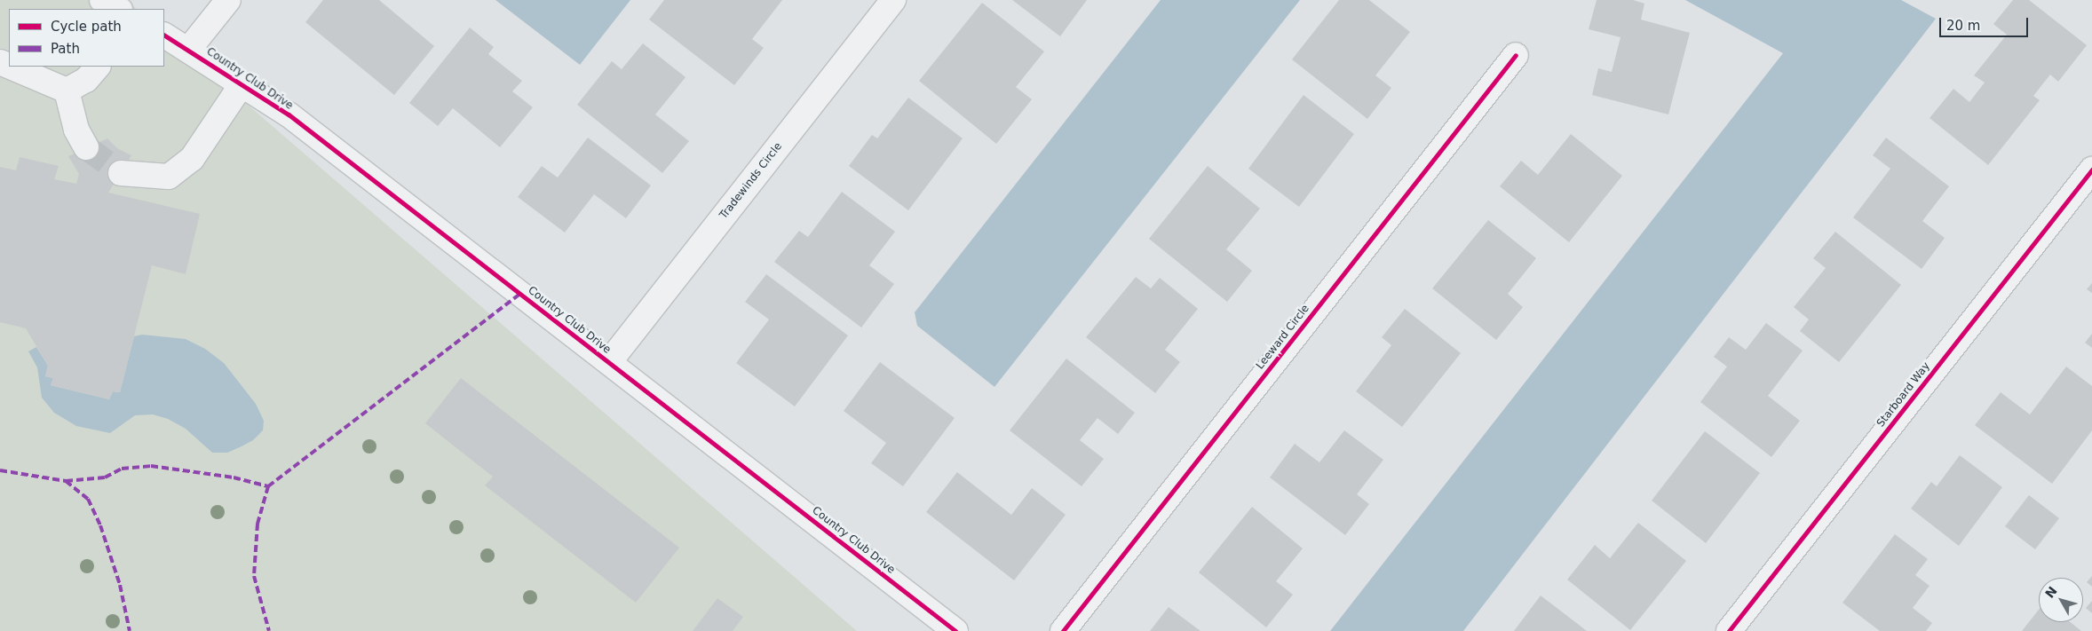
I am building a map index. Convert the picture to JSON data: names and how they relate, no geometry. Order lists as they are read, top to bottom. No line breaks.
{"streets":{"street":["Country Club Drive","Tradewinds Circle","Leeward Circle","Starboard Way"]},"crossings":[["Country Club Drive","Tradewinds Circle"]],"legend":["Cycle path","Path"],"scale_bar":"20 m","north":"top left"}
